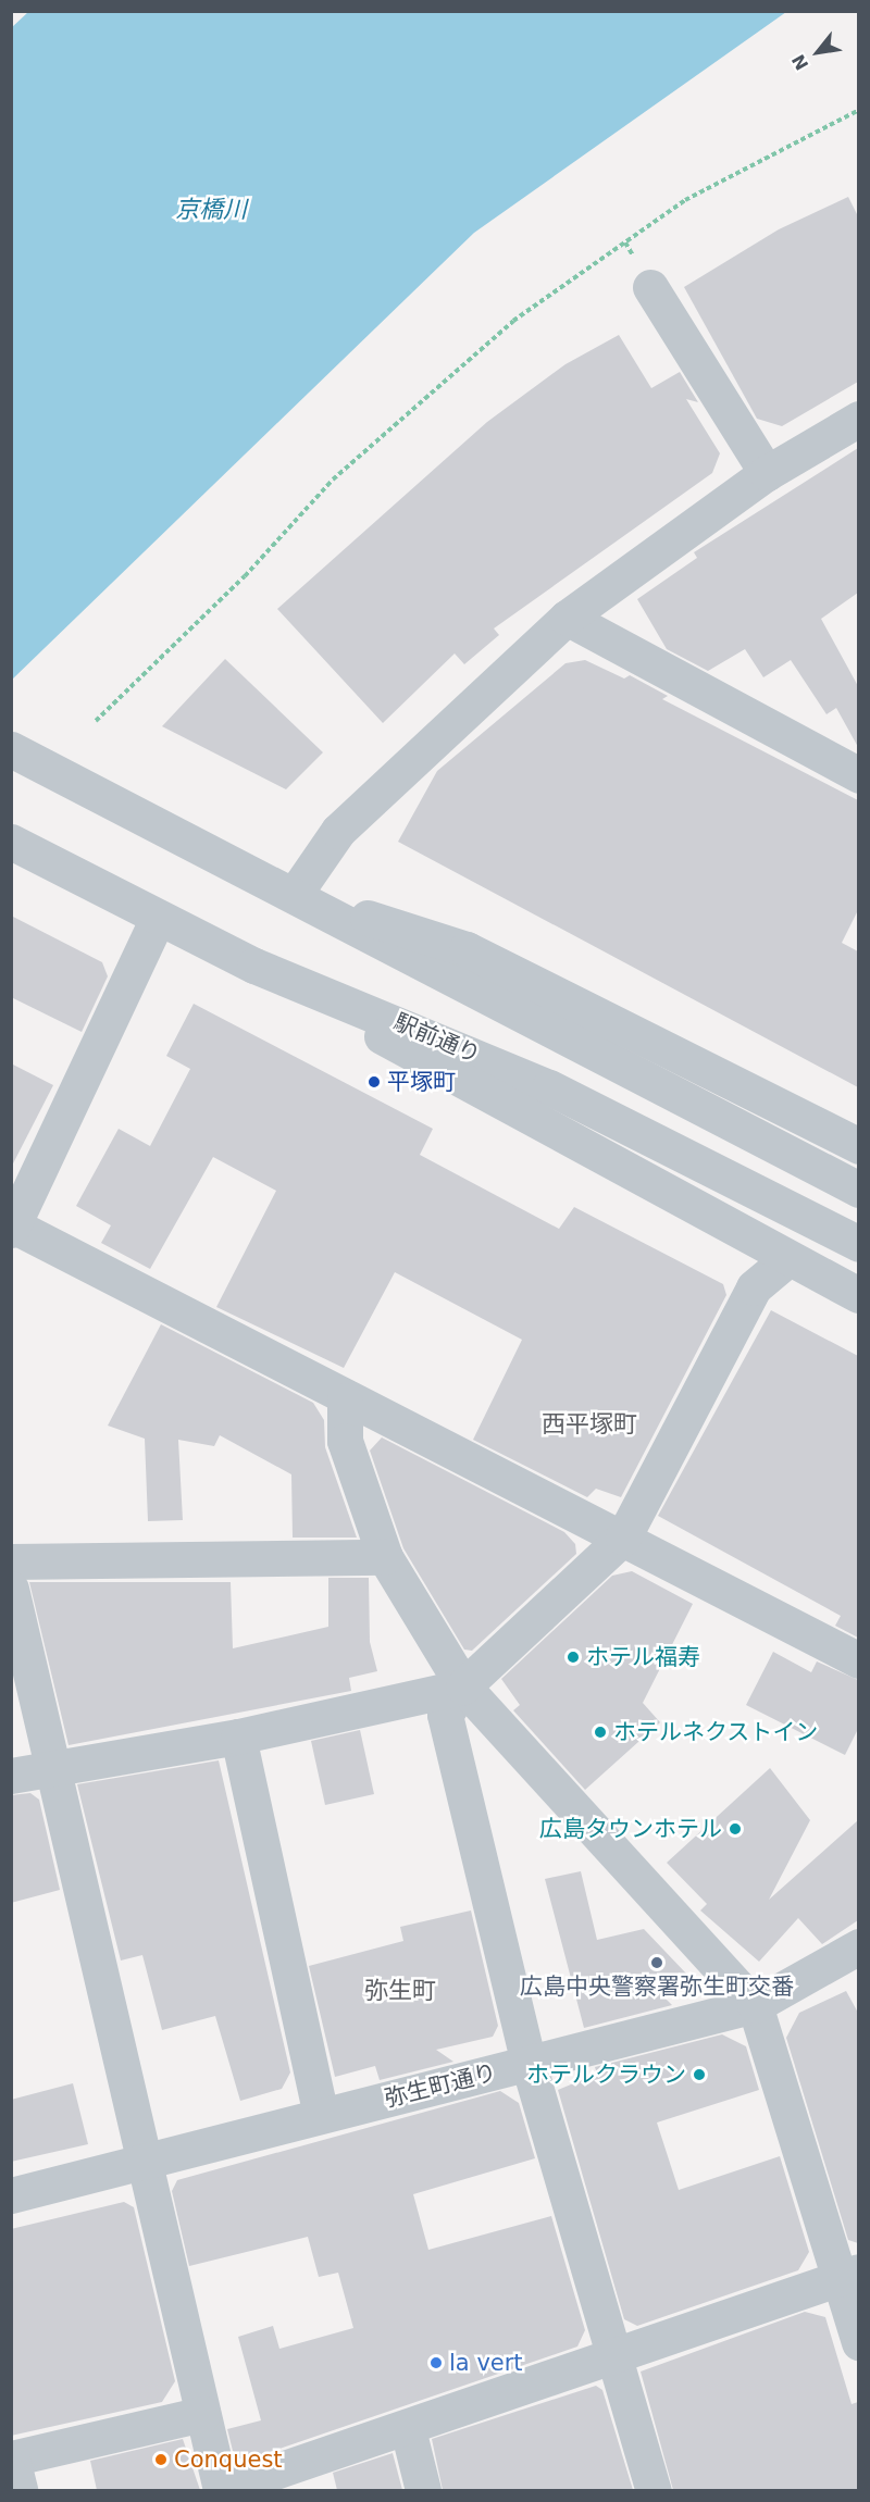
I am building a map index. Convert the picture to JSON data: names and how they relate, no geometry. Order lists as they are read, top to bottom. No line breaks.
{"streets":{"street":["駅前通り","弥生町通り"]},"districts":["西平塚町","弥生町"],"water":["京橋川"],"places":["平塚町","ホテル福寿","ホテルネクストイン","広島タウンホテル","広島中央警察署弥生町交番","ホテルクラウン","la vert","Conquest"],"north":"bottom left"}
